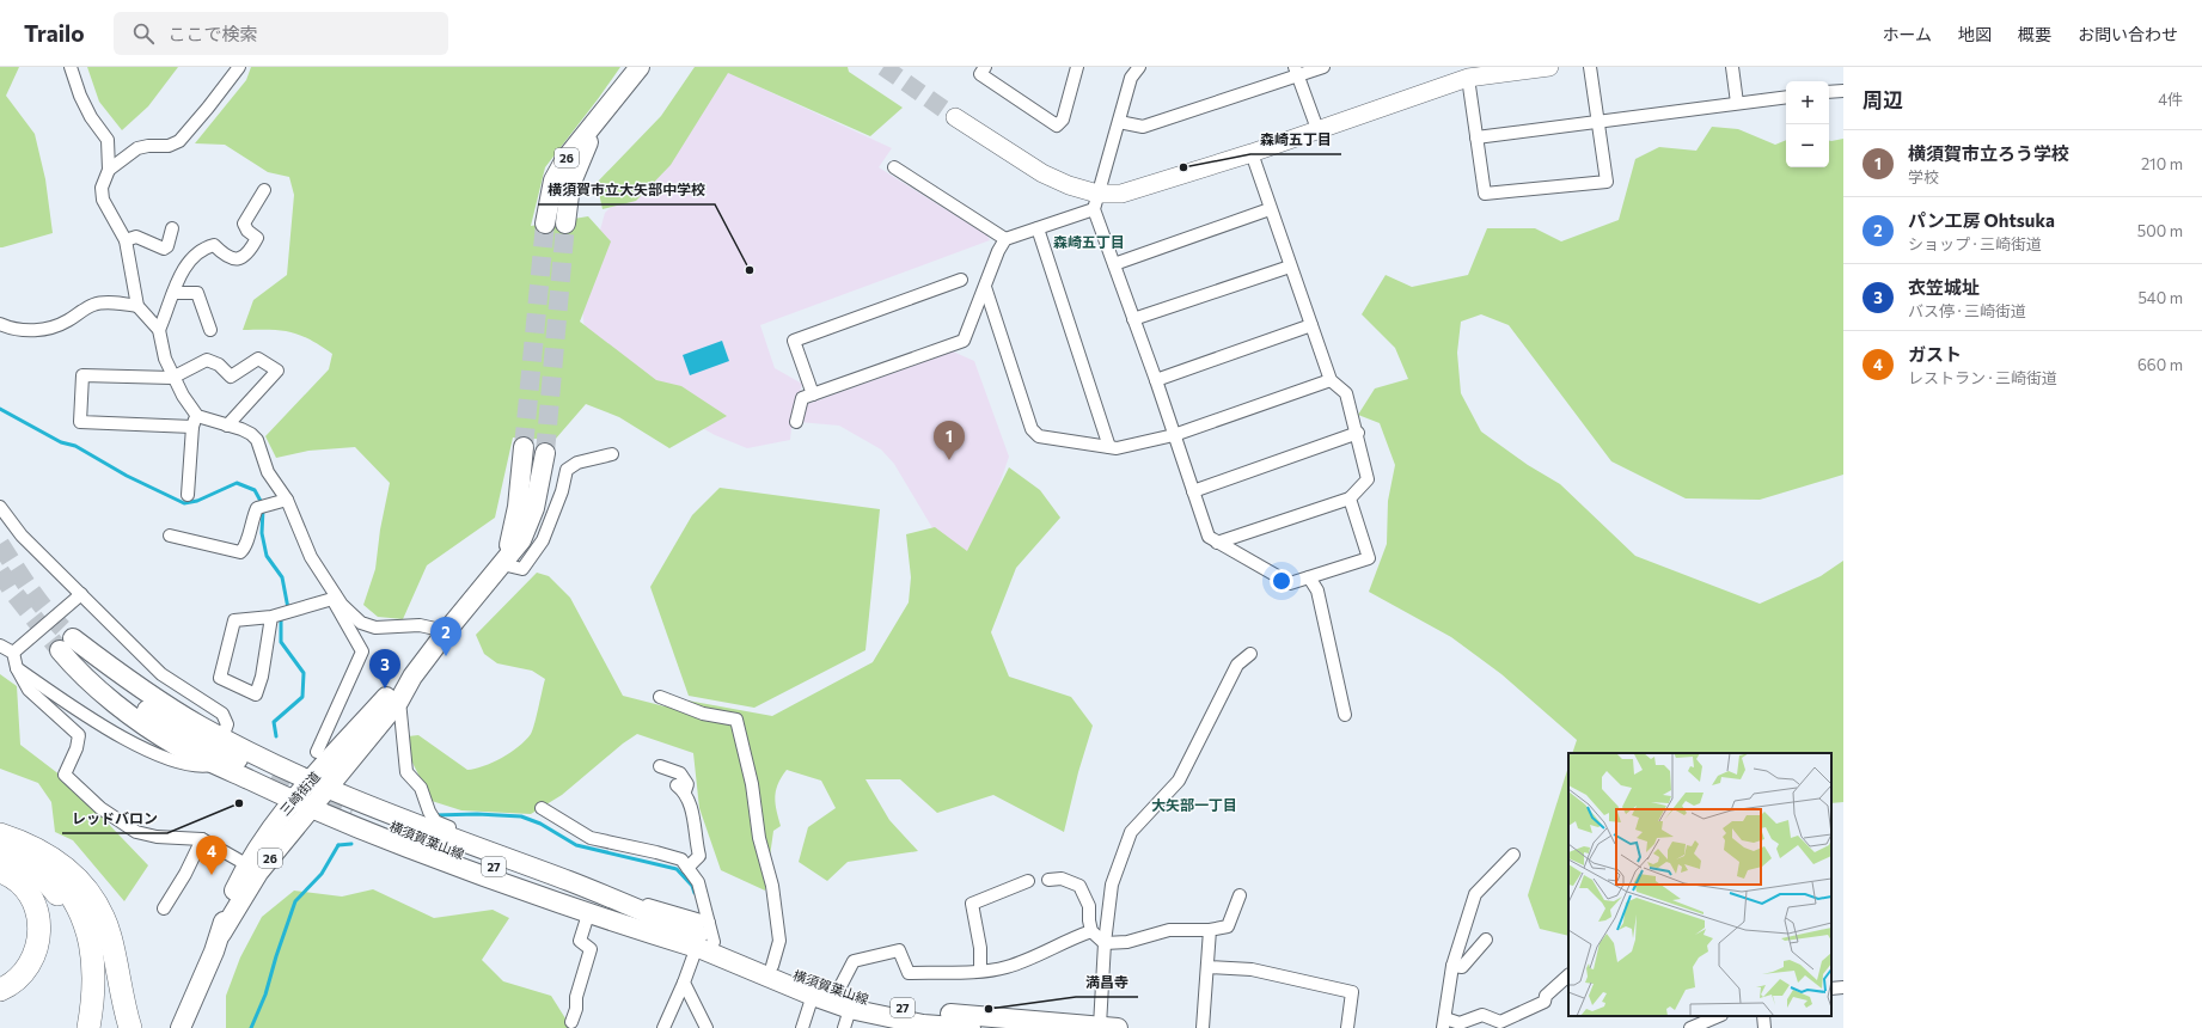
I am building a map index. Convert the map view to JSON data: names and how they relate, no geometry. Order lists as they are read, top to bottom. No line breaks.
{"streets":{"main road":["26","三崎街道","横須賀葉山線","27"]},"districts":["森崎五丁目","大矢部一丁目"],"places":["森崎五丁目","横須賀市立大矢部中学校","レッドバロン","満昌寺"],"page":{"header":"Trailo","search":"ここで検索","nav":["ホーム","地図","概要","お問い合わせ"],"heading":["周辺","4件"],"map_buttons":["+","−"],"list":[{"mark":"1","name":"横須賀市立ろう学校","note":"学校","value":"210 m"},{"mark":"2","name":"パン工房 Ohtsuka","note":"ショップ · 三崎街道","value":"500 m"},{"mark":"3","name":"衣笠城址","note":"バス停 · 三崎街道","value":"540 m"},{"mark":"4","name":"ガスト","note":"レストラン · 三崎街道","value":"660 m"}],"pins":["1","2","3","4"]}}
